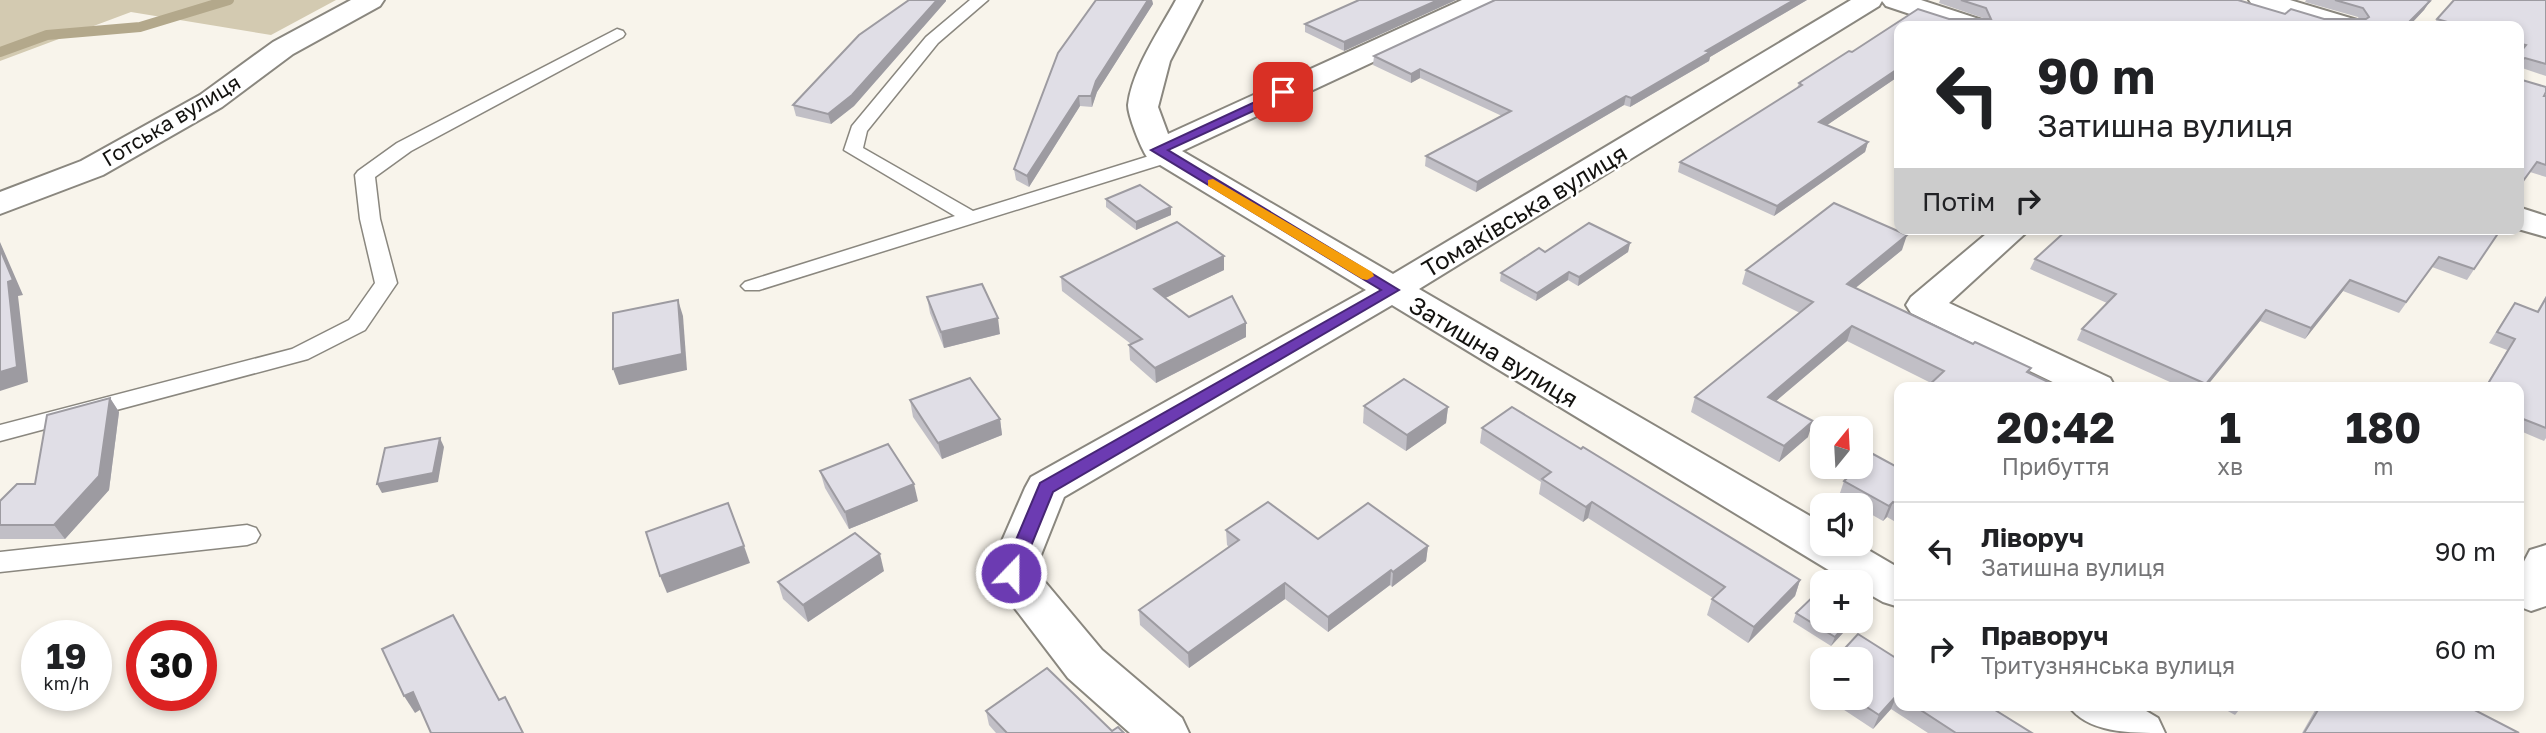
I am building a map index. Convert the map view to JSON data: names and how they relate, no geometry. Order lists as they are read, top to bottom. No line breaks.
{"streets":{"street":["Готська вулиця","Томаківська вулиця","Затишна вулиця"]},"crossings":[["Томаківська вулиця","Затишна вулиця"]],"north":"top","page":{"turn":["90 m","Затишна вулиця"],"then":"Потім","eta":["20:42","Прибуття","1","хв","180","m"],"map_buttons":["+","−"],"list":[{"name":"Ліворуч","note":"Затишна вулиця","value":"90 m"},{"name":"Праворуч","note":"Тритузнянська вулиця","value":"60 m"}],"speed":"19 km/h","limit":"30"}}
